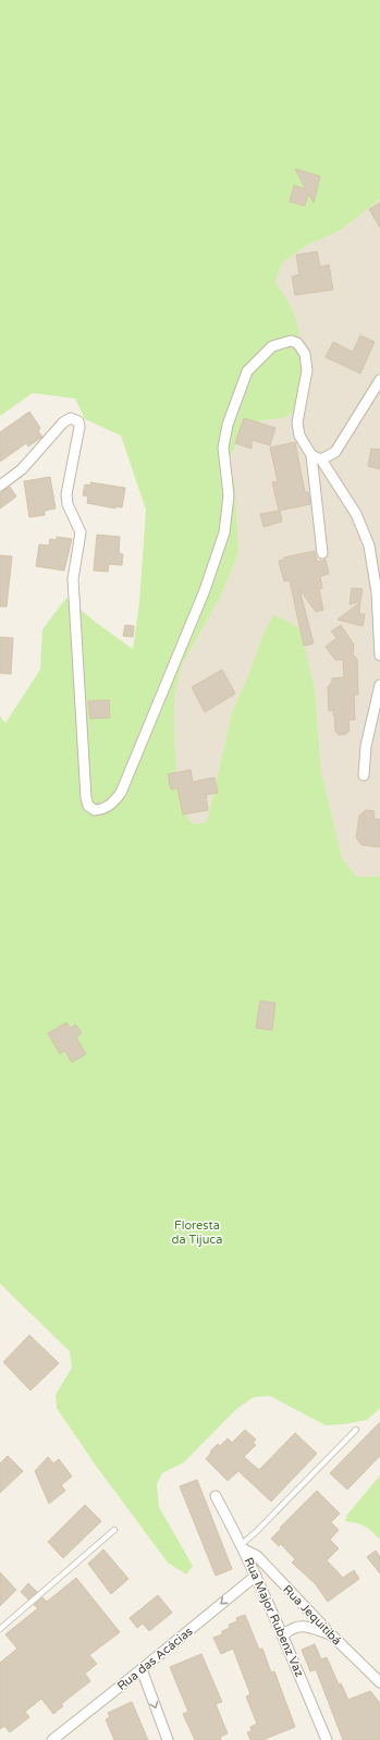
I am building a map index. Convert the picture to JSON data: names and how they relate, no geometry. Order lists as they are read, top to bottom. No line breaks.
{"streets":{"street":["Rua Jequitibá","Rua Major Rubenz Vaz","Rua das Acácias"]},"crossings":[["Rua Jequitibá","Rua Major Rubenz Vaz"],["Rua Major Rubenz Vaz","Rua das Acácias"]],"one_way":["Rua das Acácias"],"parks":["Floresta da Tijuca"]}
